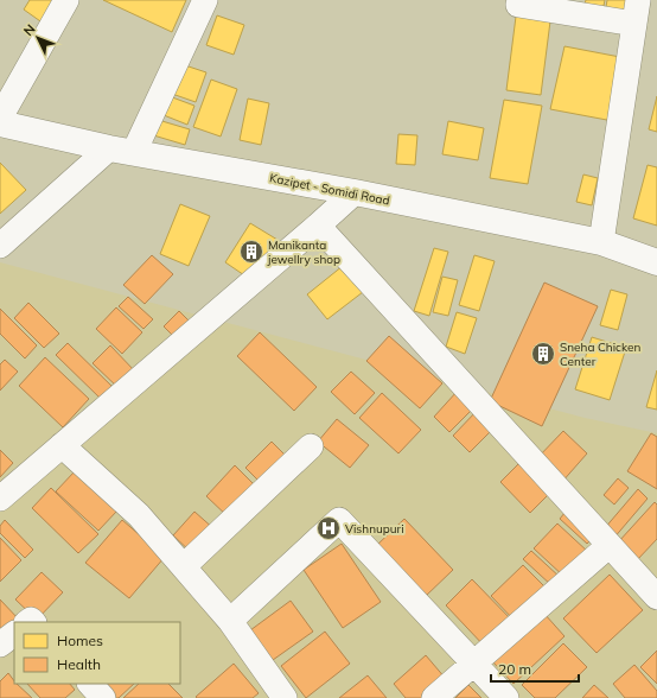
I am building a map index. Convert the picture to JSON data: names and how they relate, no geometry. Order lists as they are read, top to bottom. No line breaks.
{"streets":{"street":["Kazipet - Somidi Road"]},"places":{"building":["Manikanta jewellry shop","Sneha Chicken Center"],"hospital":["Vishnupuri"]},"legend":["Homes","Health"],"scale_bar":"20 m","north":"top left"}
